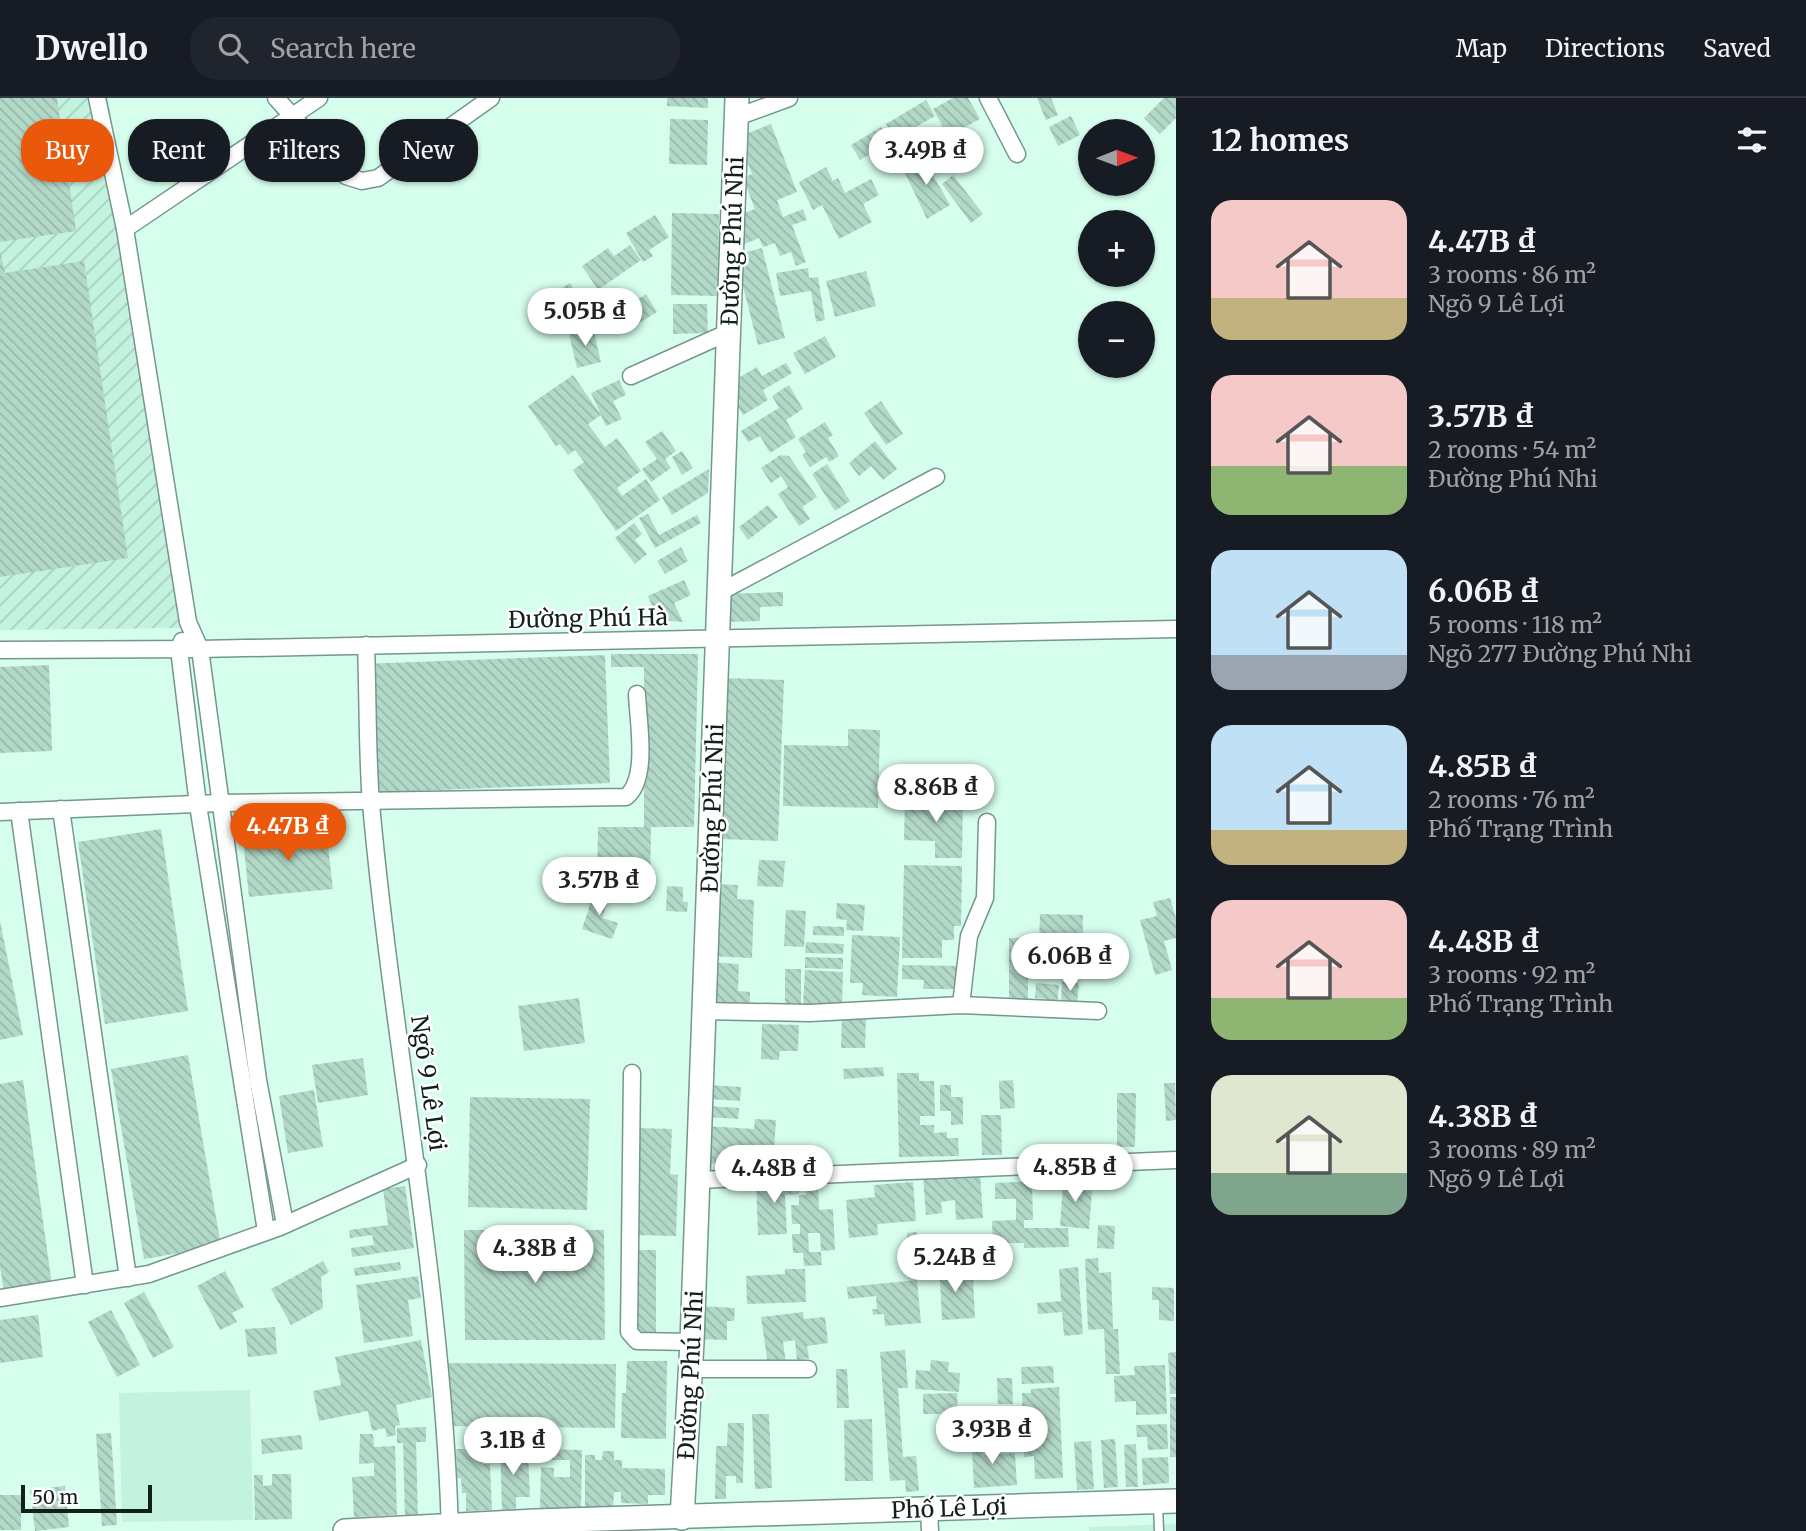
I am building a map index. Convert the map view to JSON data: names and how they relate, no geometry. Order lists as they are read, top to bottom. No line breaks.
{"streets":{"street":["Đường Phú Nhi","Đường Phú Hà","Ngõ 9 Lê Lợi","Phố Lê Lợi"]},"crossings":[["Đường Phú Nhi","Đường Phú Hà"],["Đường Phú Nhi","Phố Lê Lợi"],["Đường Phú Hà","Ngõ 9 Lê Lợi"],["Ngõ 9 Lê Lợi","Phố Lê Lợi"]],"scale_bar":"50 m","north":"right","page":{"header":"Dwello","search":"Search here","nav":["Map","Directions","Saved"],"heading":"12 homes","map_buttons":["+","−"],"chip":["Buy","Rent","Filters","New"],"price":["3.49B ₫","5.05B ₫","8.86B ₫","4.47B ₫","3.57B ₫","6.06B ₫","4.85B ₫","4.48B ₫","4.38B ₫","5.24B ₫","3.93B ₫","3.1B ₫"],"list":[{"name":"4.47B ₫","note":"3 rooms · 86 m² · Ngõ 9 Lê Lợi"},{"name":"3.57B ₫","note":"2 rooms · 54 m² · Đường Phú Nhi"},{"name":"6.06B ₫","note":"5 rooms · 118 m² · Ngõ 277 Đường Phú Nhi"},{"name":"4.85B ₫","note":"2 rooms · 76 m² · Phố Trạng Trình"},{"name":"4.48B ₫","note":"3 rooms · 92 m² · Phố Trạng Trình"},{"name":"4.38B ₫","note":"3 rooms · 89 m² · Ngõ 9 Lê Lợi"}],"scale":"50 m"}}
